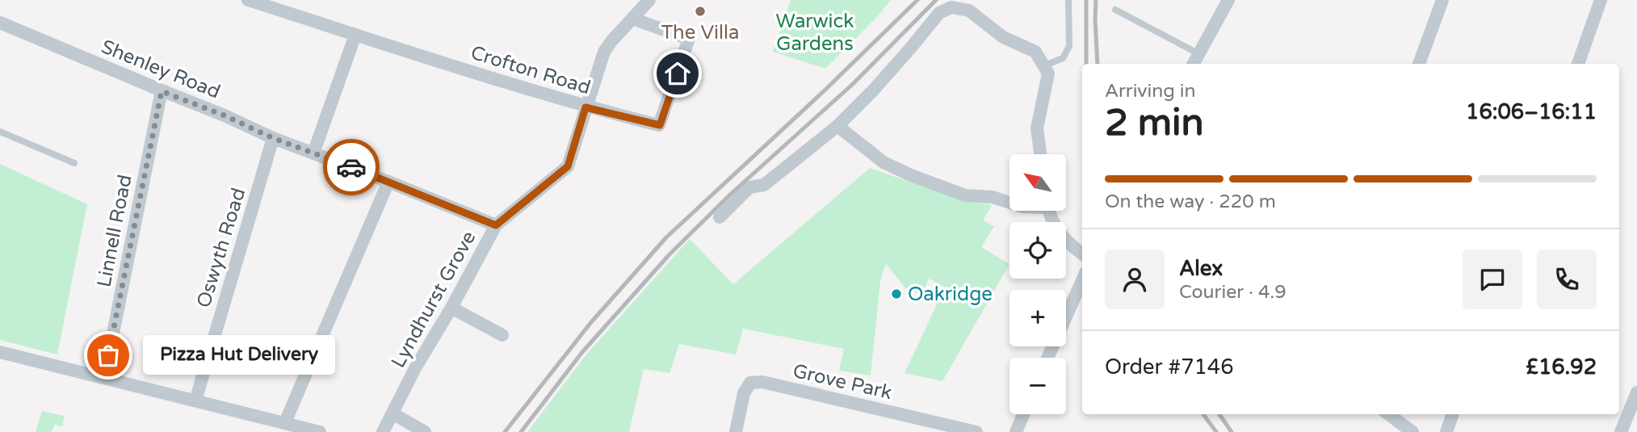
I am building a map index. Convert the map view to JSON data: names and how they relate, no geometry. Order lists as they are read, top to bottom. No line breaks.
{"streets":{"street":["Shenley Road","Crofton Road","Linnell Road","Oswyth Road","Lyndhurst Grove","Grove Park"]},"crossings":[["Shenley Road","Linnell Road"],["Shenley Road","Oswyth Road"],["Shenley Road","Lyndhurst Grove"],["Crofton Road","Lyndhurst Grove"]],"parks":["Warwick Gardens"],"places":["The Villa","Oakridge","Pizza Hut Delivery"],"north":"top left","page":{"heading":["2 min","Arriving in","16:06–16:11"],"panel":["Alex","Courier · 4.9","Order #7146","£16.92"],"map_buttons":["+","−"],"bar":"On the way · 220 m","bubble":"Pizza Hut Delivery"}}
